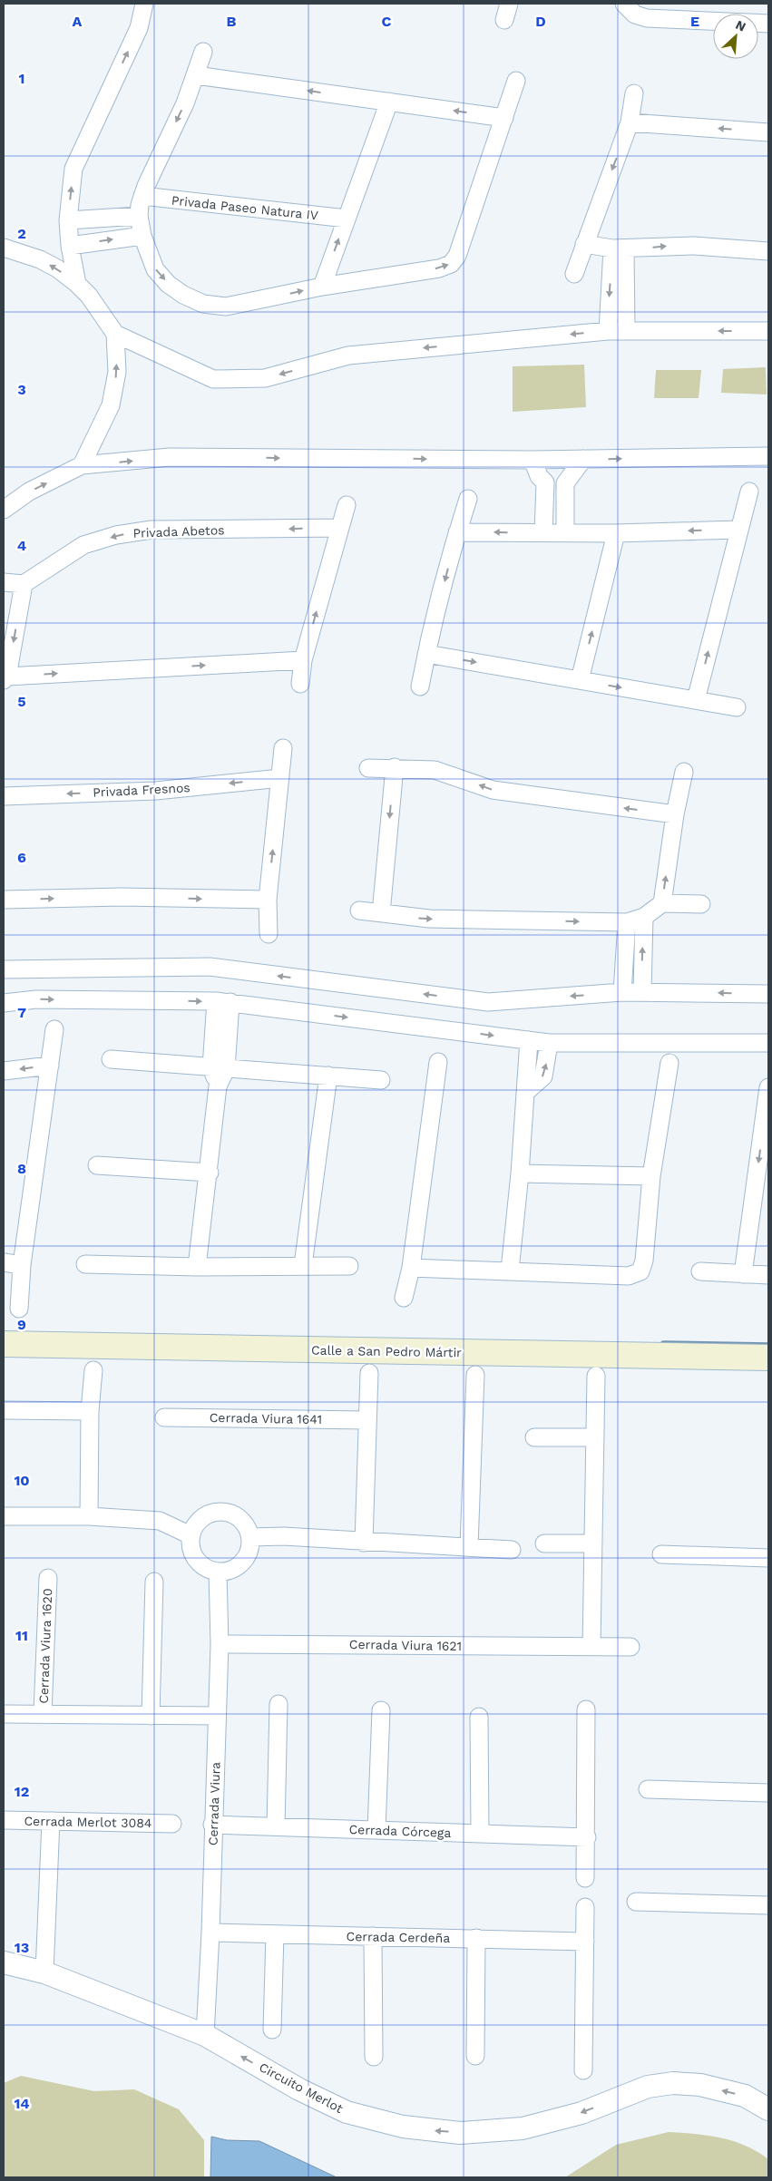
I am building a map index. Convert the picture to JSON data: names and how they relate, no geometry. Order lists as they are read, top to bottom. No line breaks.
{"streets":{"main road":["Calle a San Pedro Mártir"],"street":["Privada Paseo Natura IV","Privada Abetos","Privada Fresnos","Cerrada Viura 1641","Cerrada Viura 1621","Cerrada Viura 1620","Cerrada Viura","Cerrada Merlot 3084","Cerrada Córcega","Cerrada Cerdeña","Circuito Merlot"]},"crossings":[["Cerrada Viura 1621","Cerrada Viura"],["Cerrada Viura 1620","Cerrada Viura"],["Cerrada Viura","Cerrada Córcega"],["Cerrada Viura","Cerrada Cerdeña"],["Cerrada Viura","Circuito Merlot"]],"one_way":["Circuito Merlot"],"north":"top right","grid":{"columns":["A","B","C","D","E"],"rows":["1","2","3","4","5","6","7","8","9","10","11","12","13","14"]}}
